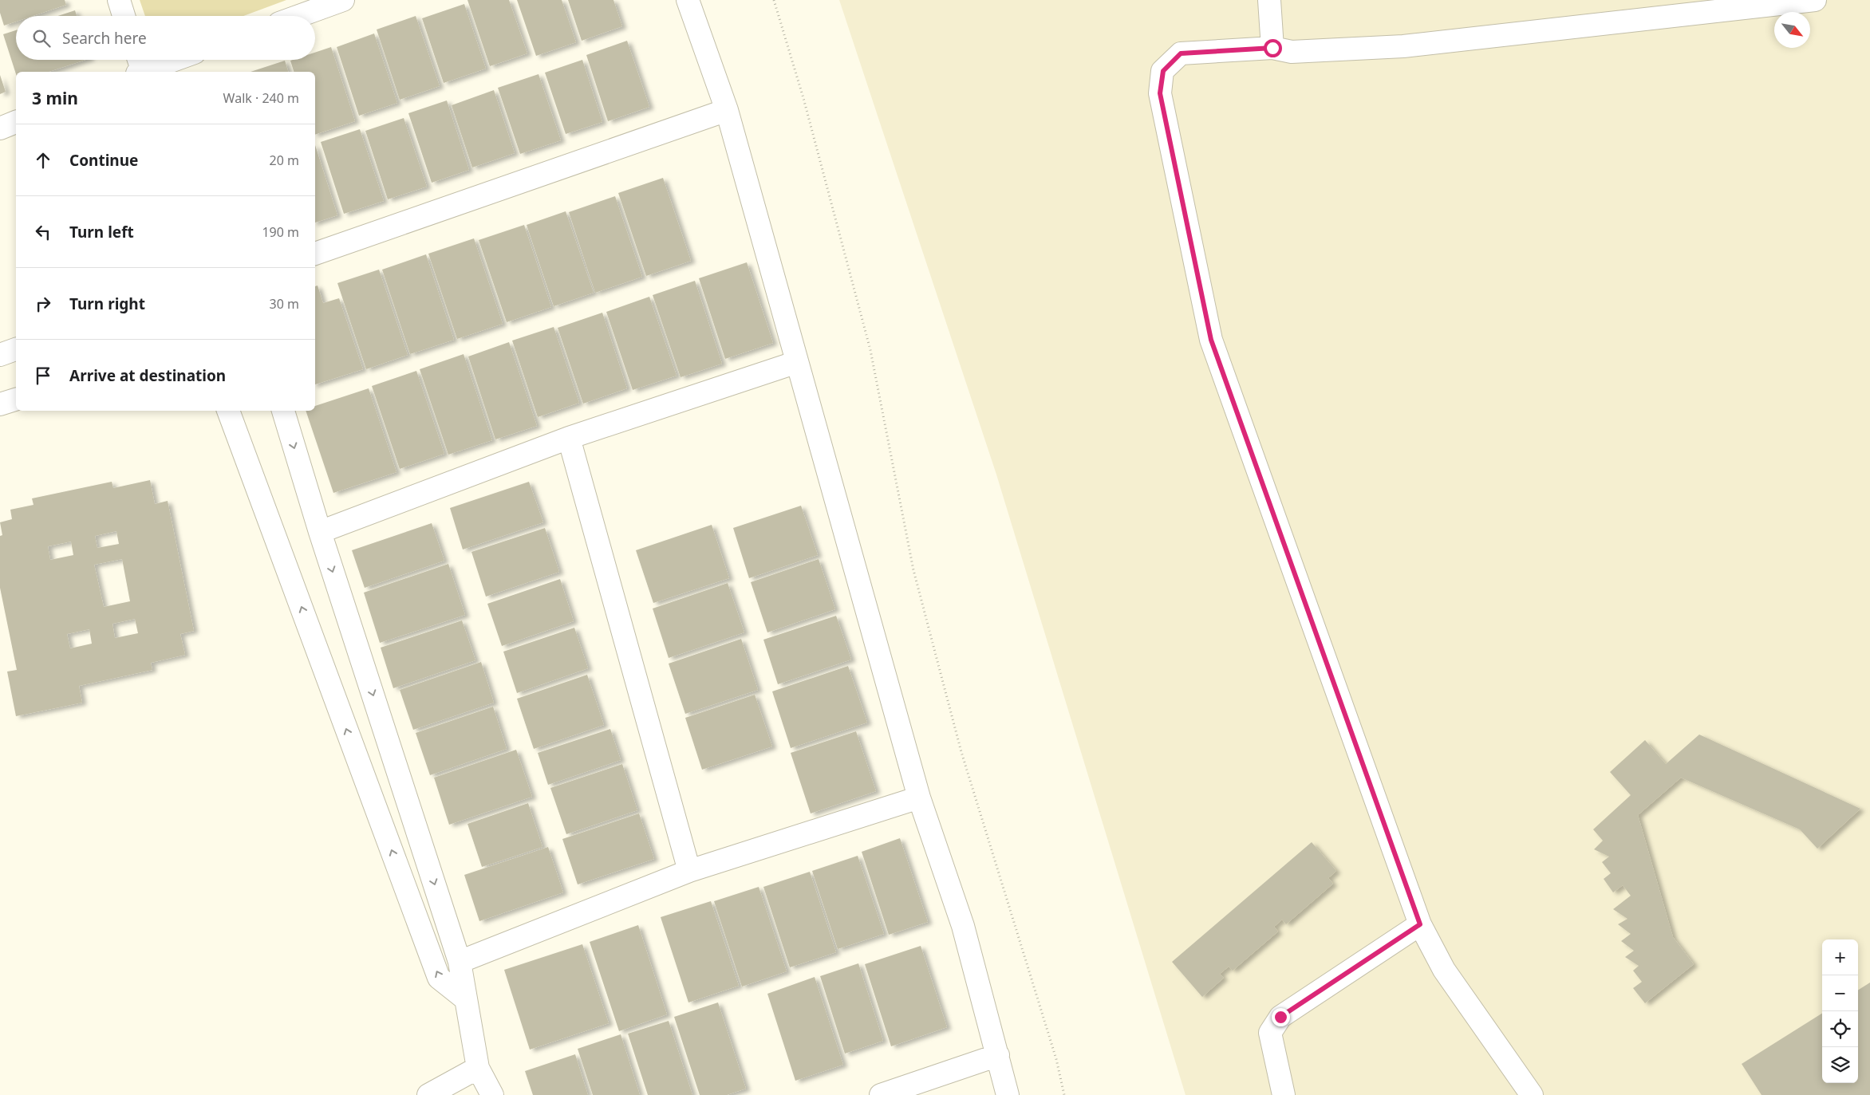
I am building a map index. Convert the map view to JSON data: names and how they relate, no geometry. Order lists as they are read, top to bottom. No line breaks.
{"north":"bottom right","page":{"search":"Search here","heading":["3 min","Walk · 240 m"],"list":[["Continue","20 m"],["Turn left","190 m"],["Turn right","30 m"],"Arrive at destination"],"map_buttons":["+","−"]}}
